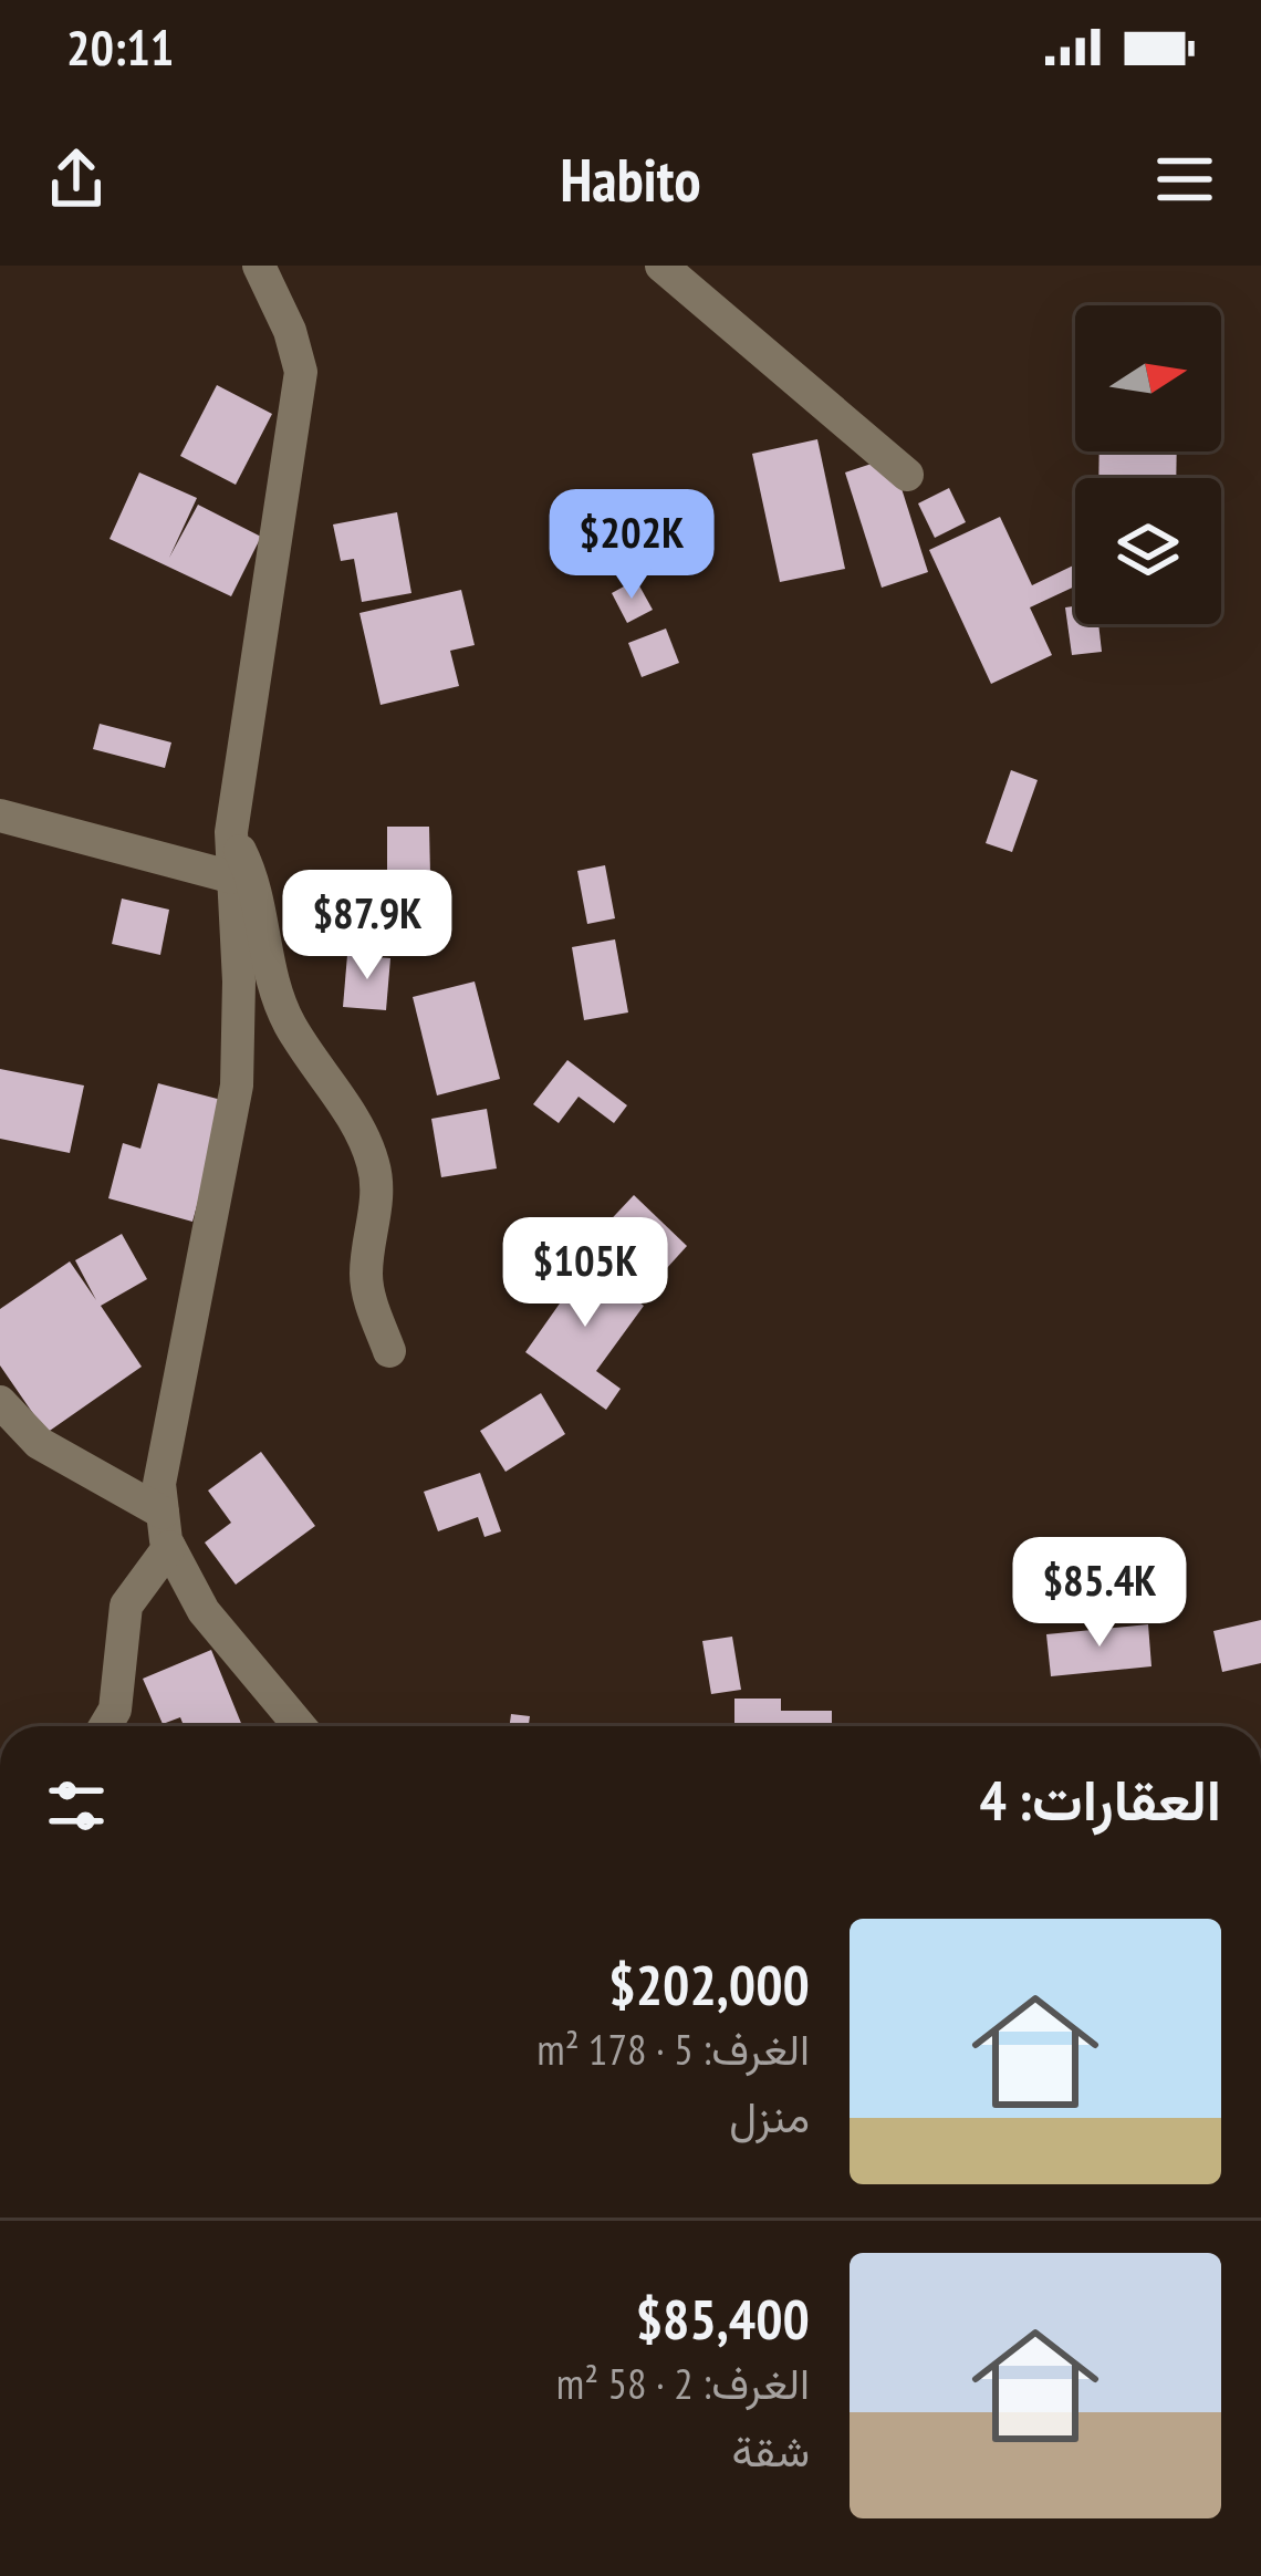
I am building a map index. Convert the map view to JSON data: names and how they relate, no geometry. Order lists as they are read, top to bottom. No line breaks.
{"north":"right","page":{"status":"20:11","header":"Habito","price":["$202K","$87.9K","$105K","$85.4K"],"heading":"العقارات: 4","list":[{"name":"$202,000","note":"الغرف: 5 · 178 m² · منزل"},{"name":"$85,400","note":"الغرف: 2 · 58 m² · شقة"}]}}
